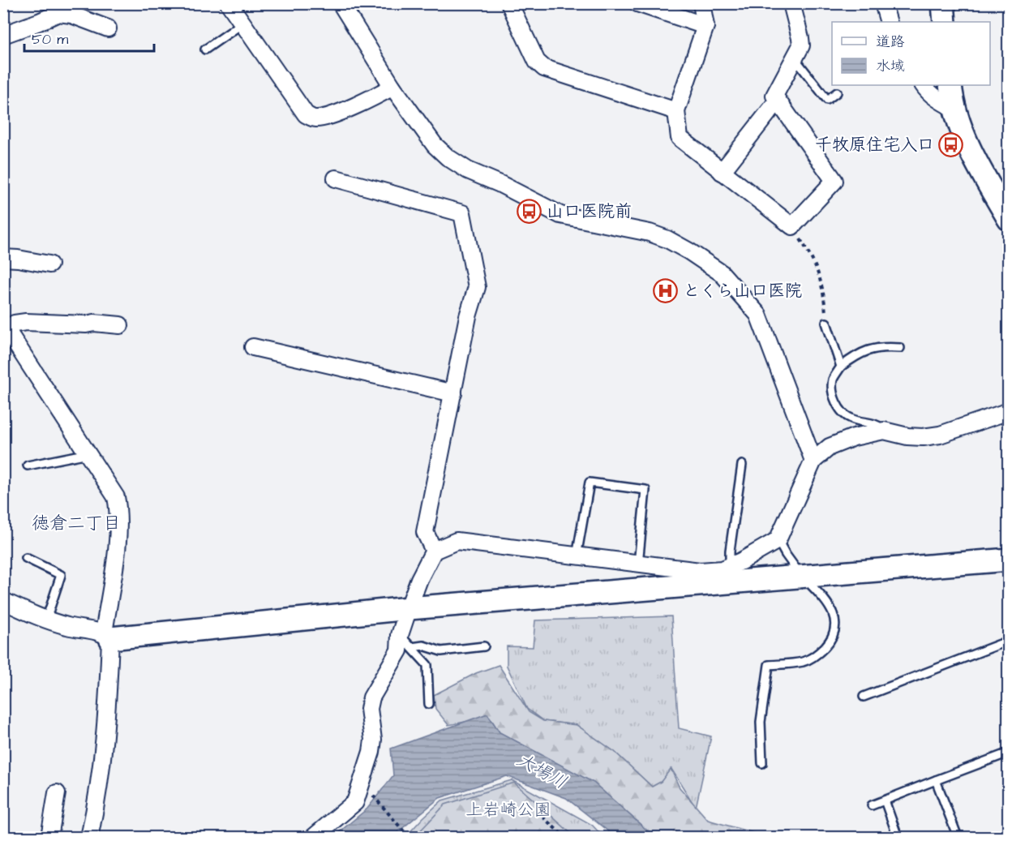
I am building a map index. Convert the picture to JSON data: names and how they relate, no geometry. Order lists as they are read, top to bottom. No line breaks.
{"districts":["徳倉二丁目"],"water":["大場川"],"parks":["上岩崎公園"],"places":{"bus stop":["千牧原住宅入口","山口医院前"],"hospital":["とくら山口医院"]},"legend":["道路","水域"],"scale_bar":"50 m"}
